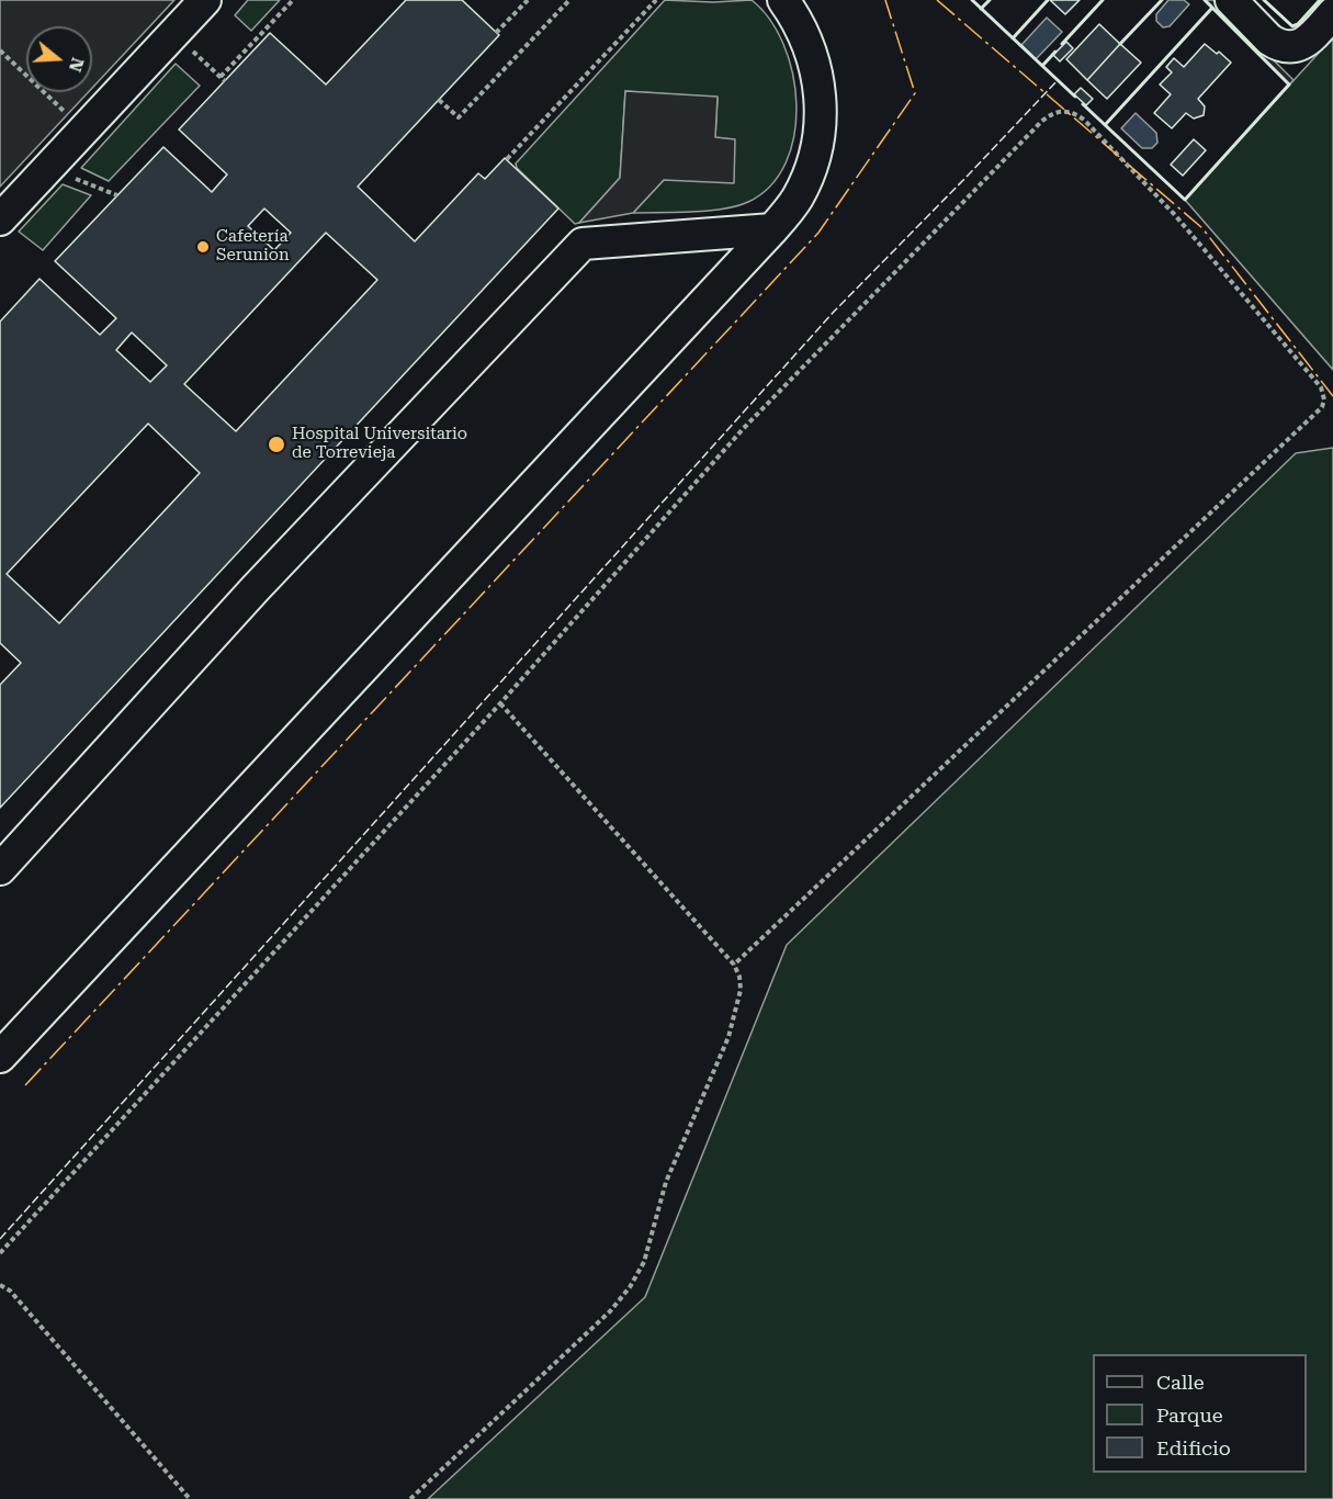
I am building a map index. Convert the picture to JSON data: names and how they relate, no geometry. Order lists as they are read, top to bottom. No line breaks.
{"places":["Cafetería Serunion","Hospital Universitario de Torrevieja"],"legend":["Calle","Parque","Edificio"],"north":"right"}
